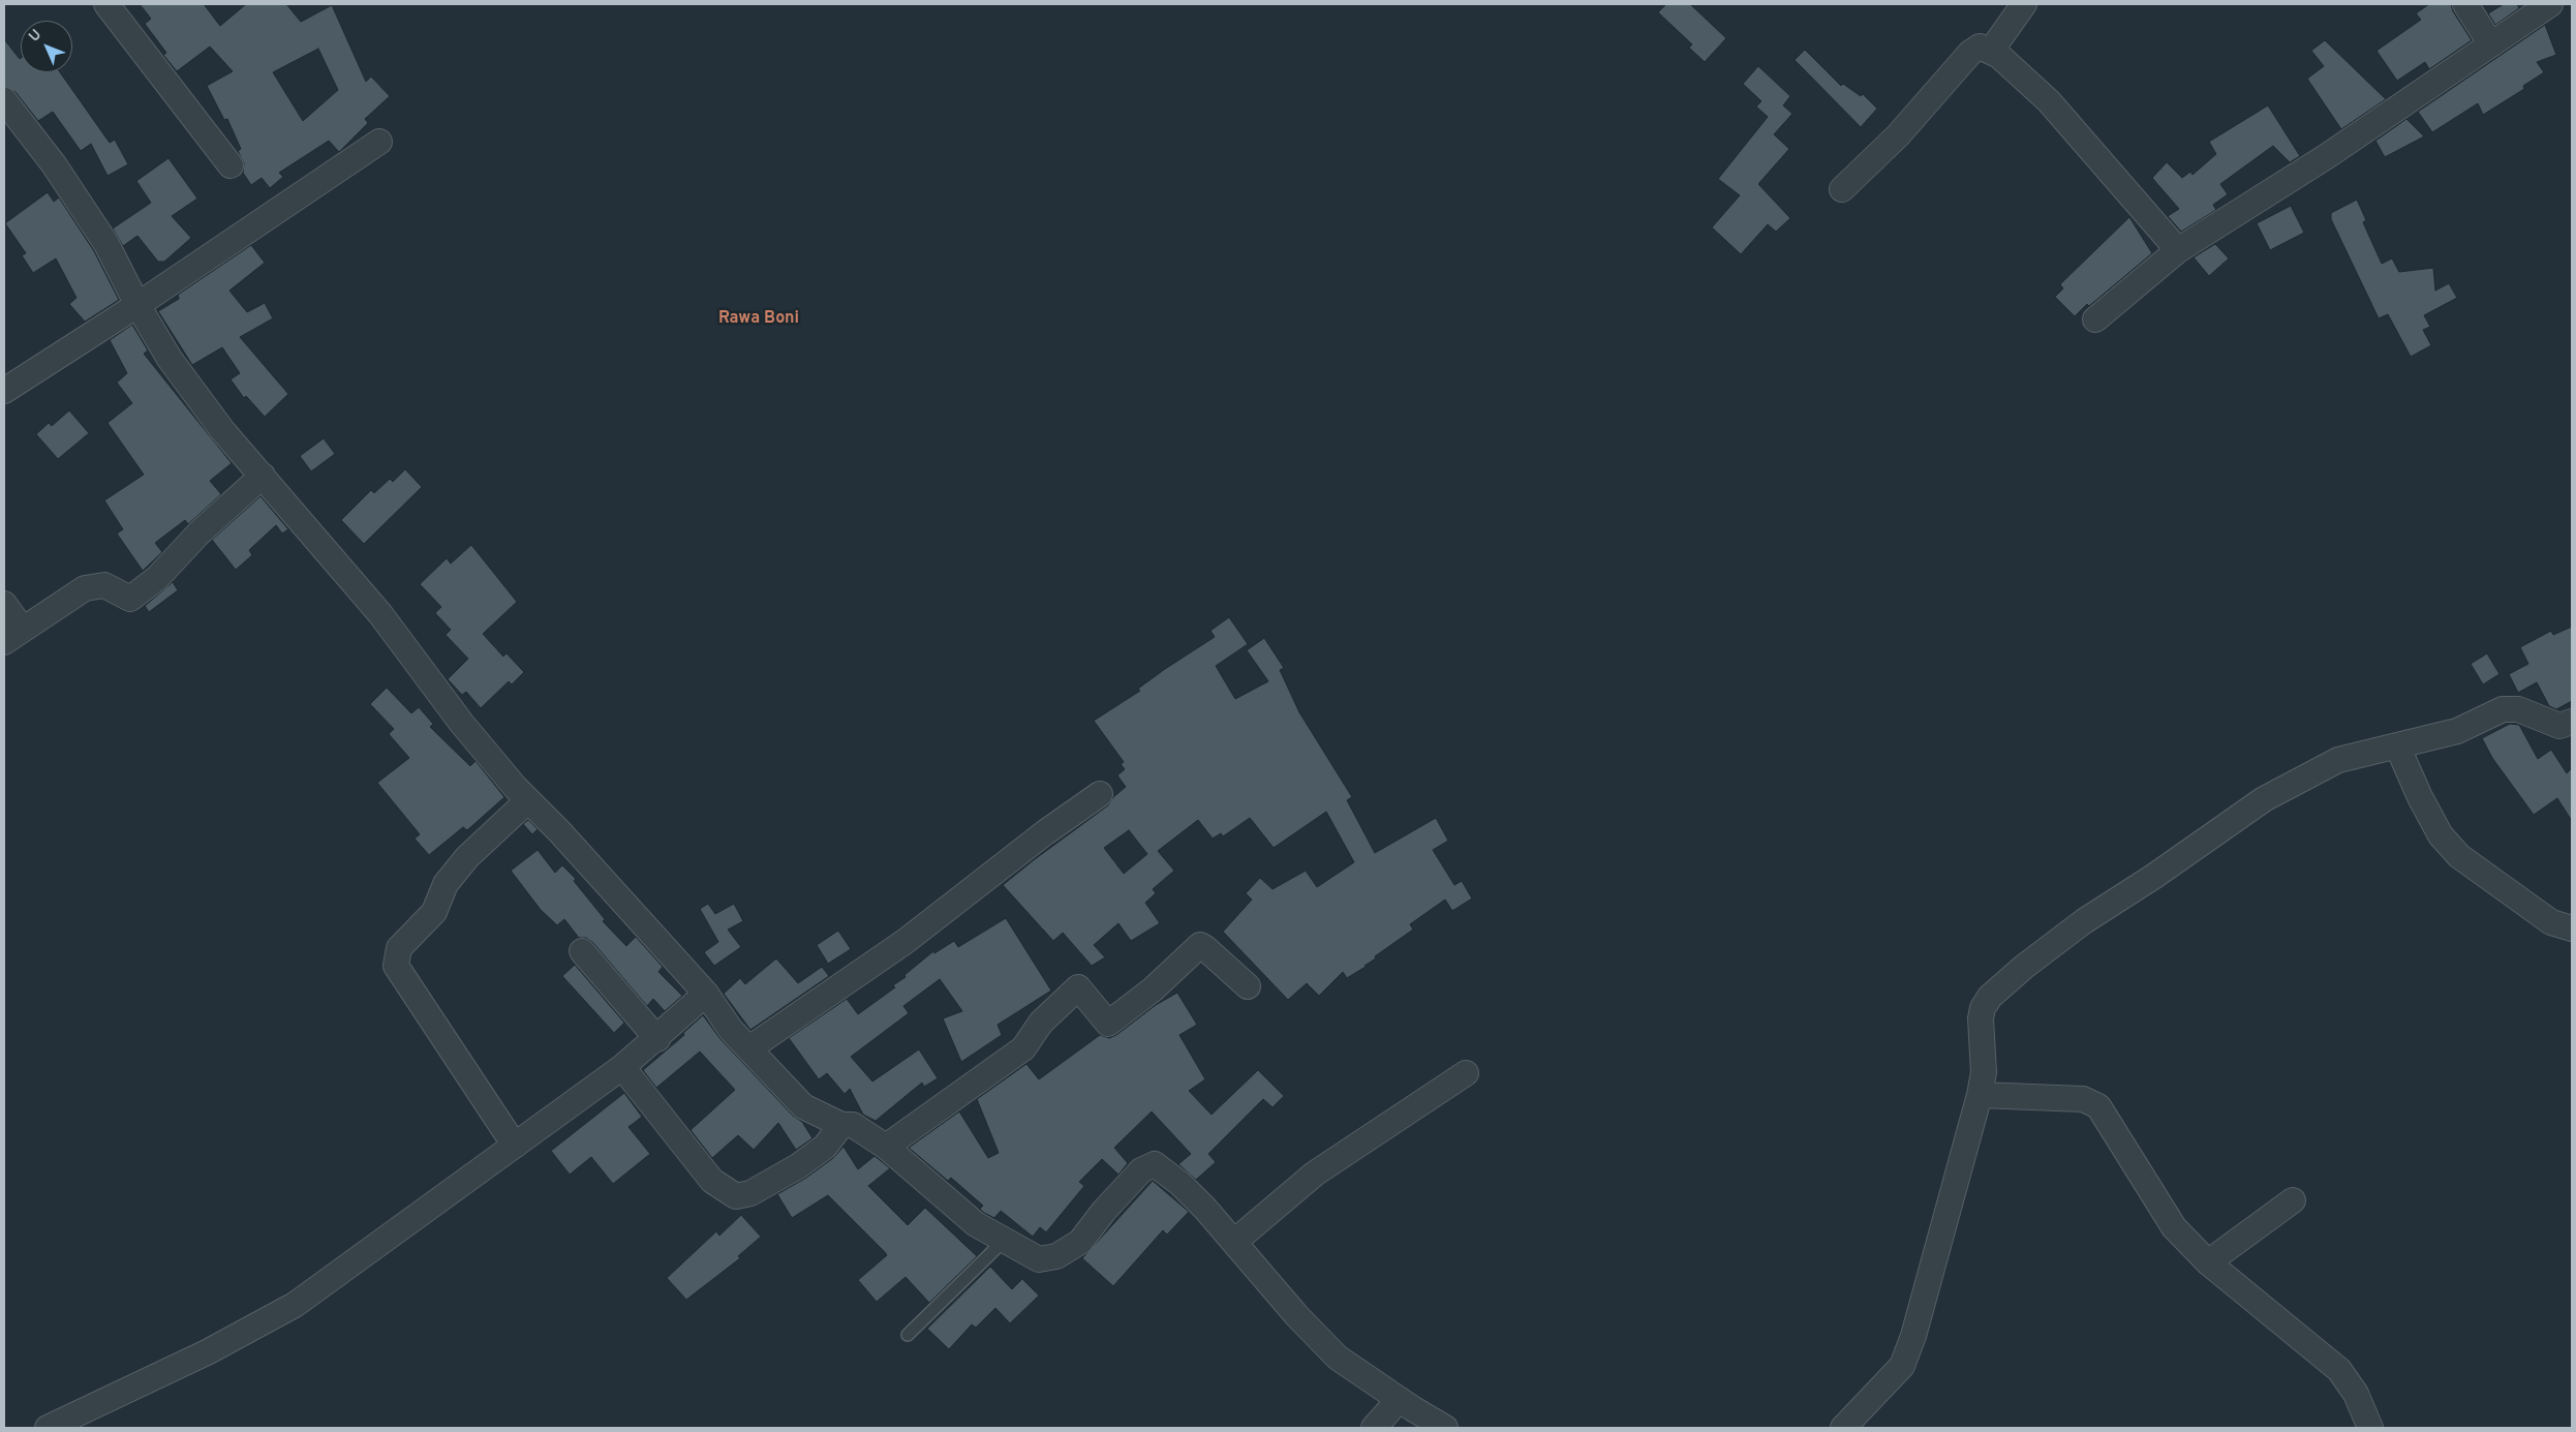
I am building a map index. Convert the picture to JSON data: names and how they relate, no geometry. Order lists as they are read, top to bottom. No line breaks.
{"districts":["Rawa Boni"],"north":"top left"}
